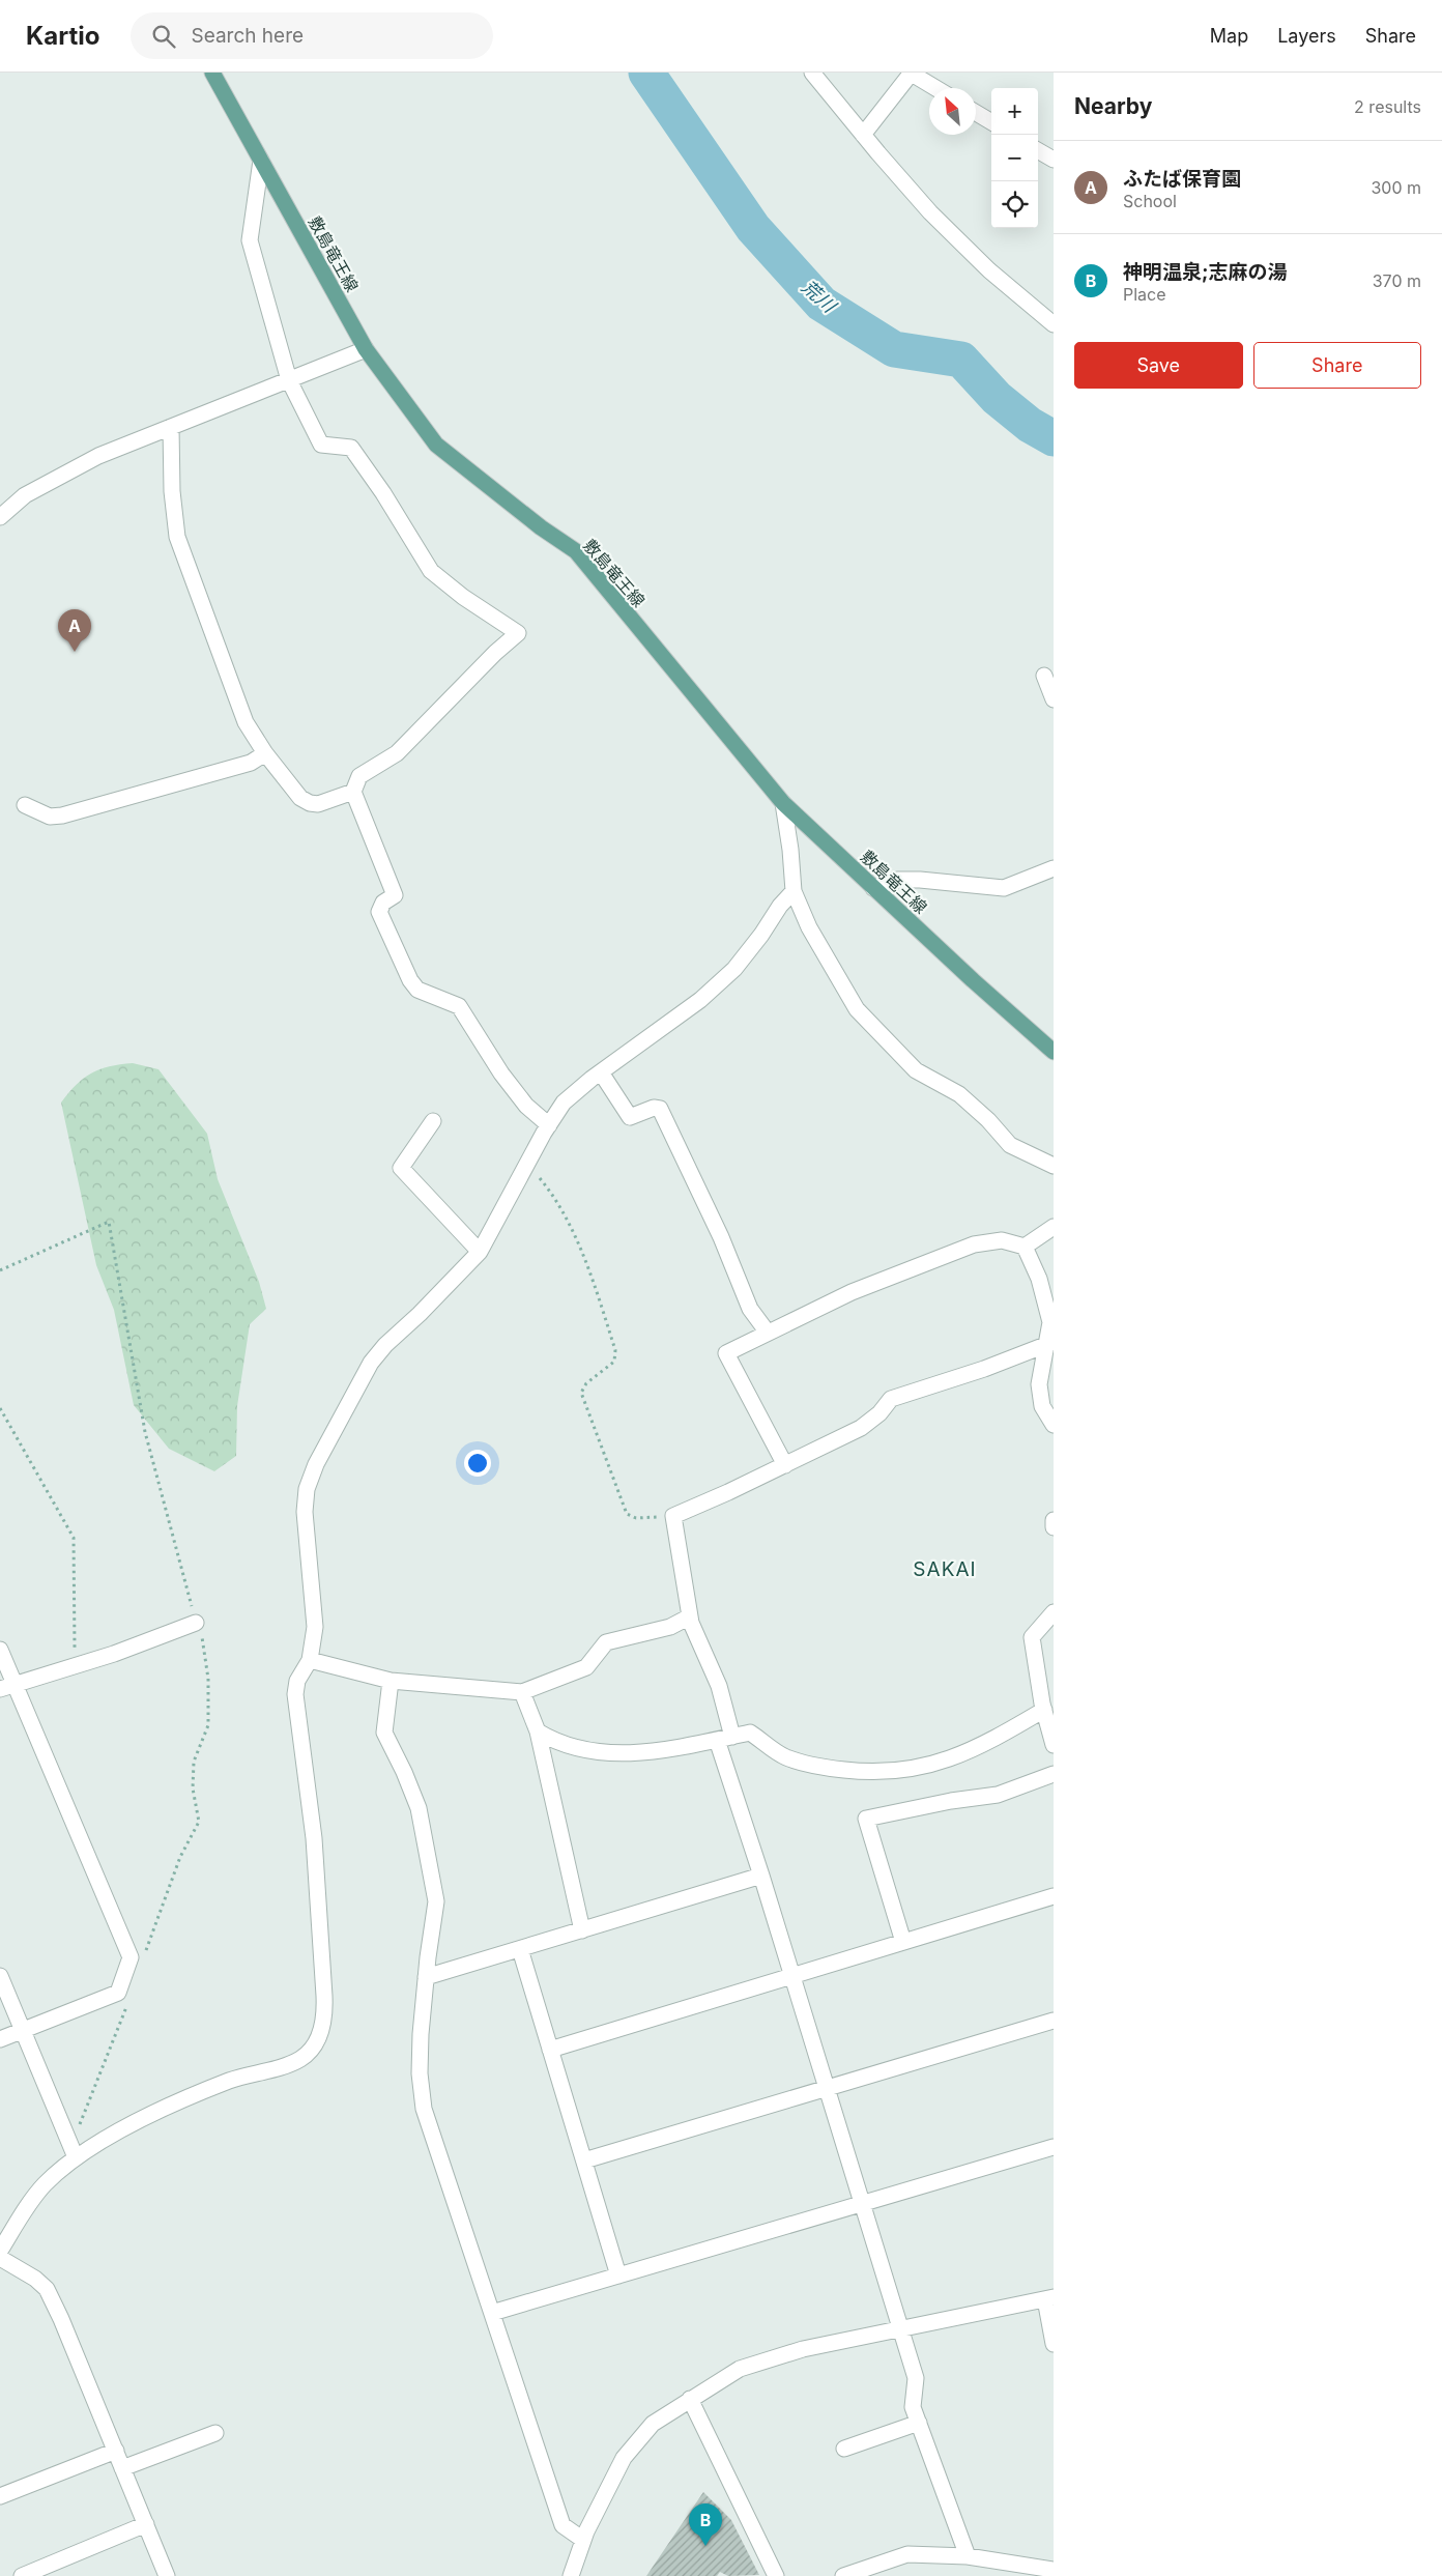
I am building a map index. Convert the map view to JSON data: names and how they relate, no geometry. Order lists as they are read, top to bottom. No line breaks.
{"streets":{"main road":["敷島竜王線"]},"districts":["SAKAI"],"water":["荒川"],"north":"top left","page":{"header":"Kartio","search":"Search here","nav":["Map","Layers","Share"],"heading":["Nearby","2 results"],"map_buttons":["+","−"],"list":[{"mark":"A","name":"ふたば保育園","note":"School","value":"300 m"},{"mark":"B","name":"神明温泉;志麻の湯","note":"Place","value":"370 m"}],"buttons":["Save","Share"],"pins":["A","B"]}}
